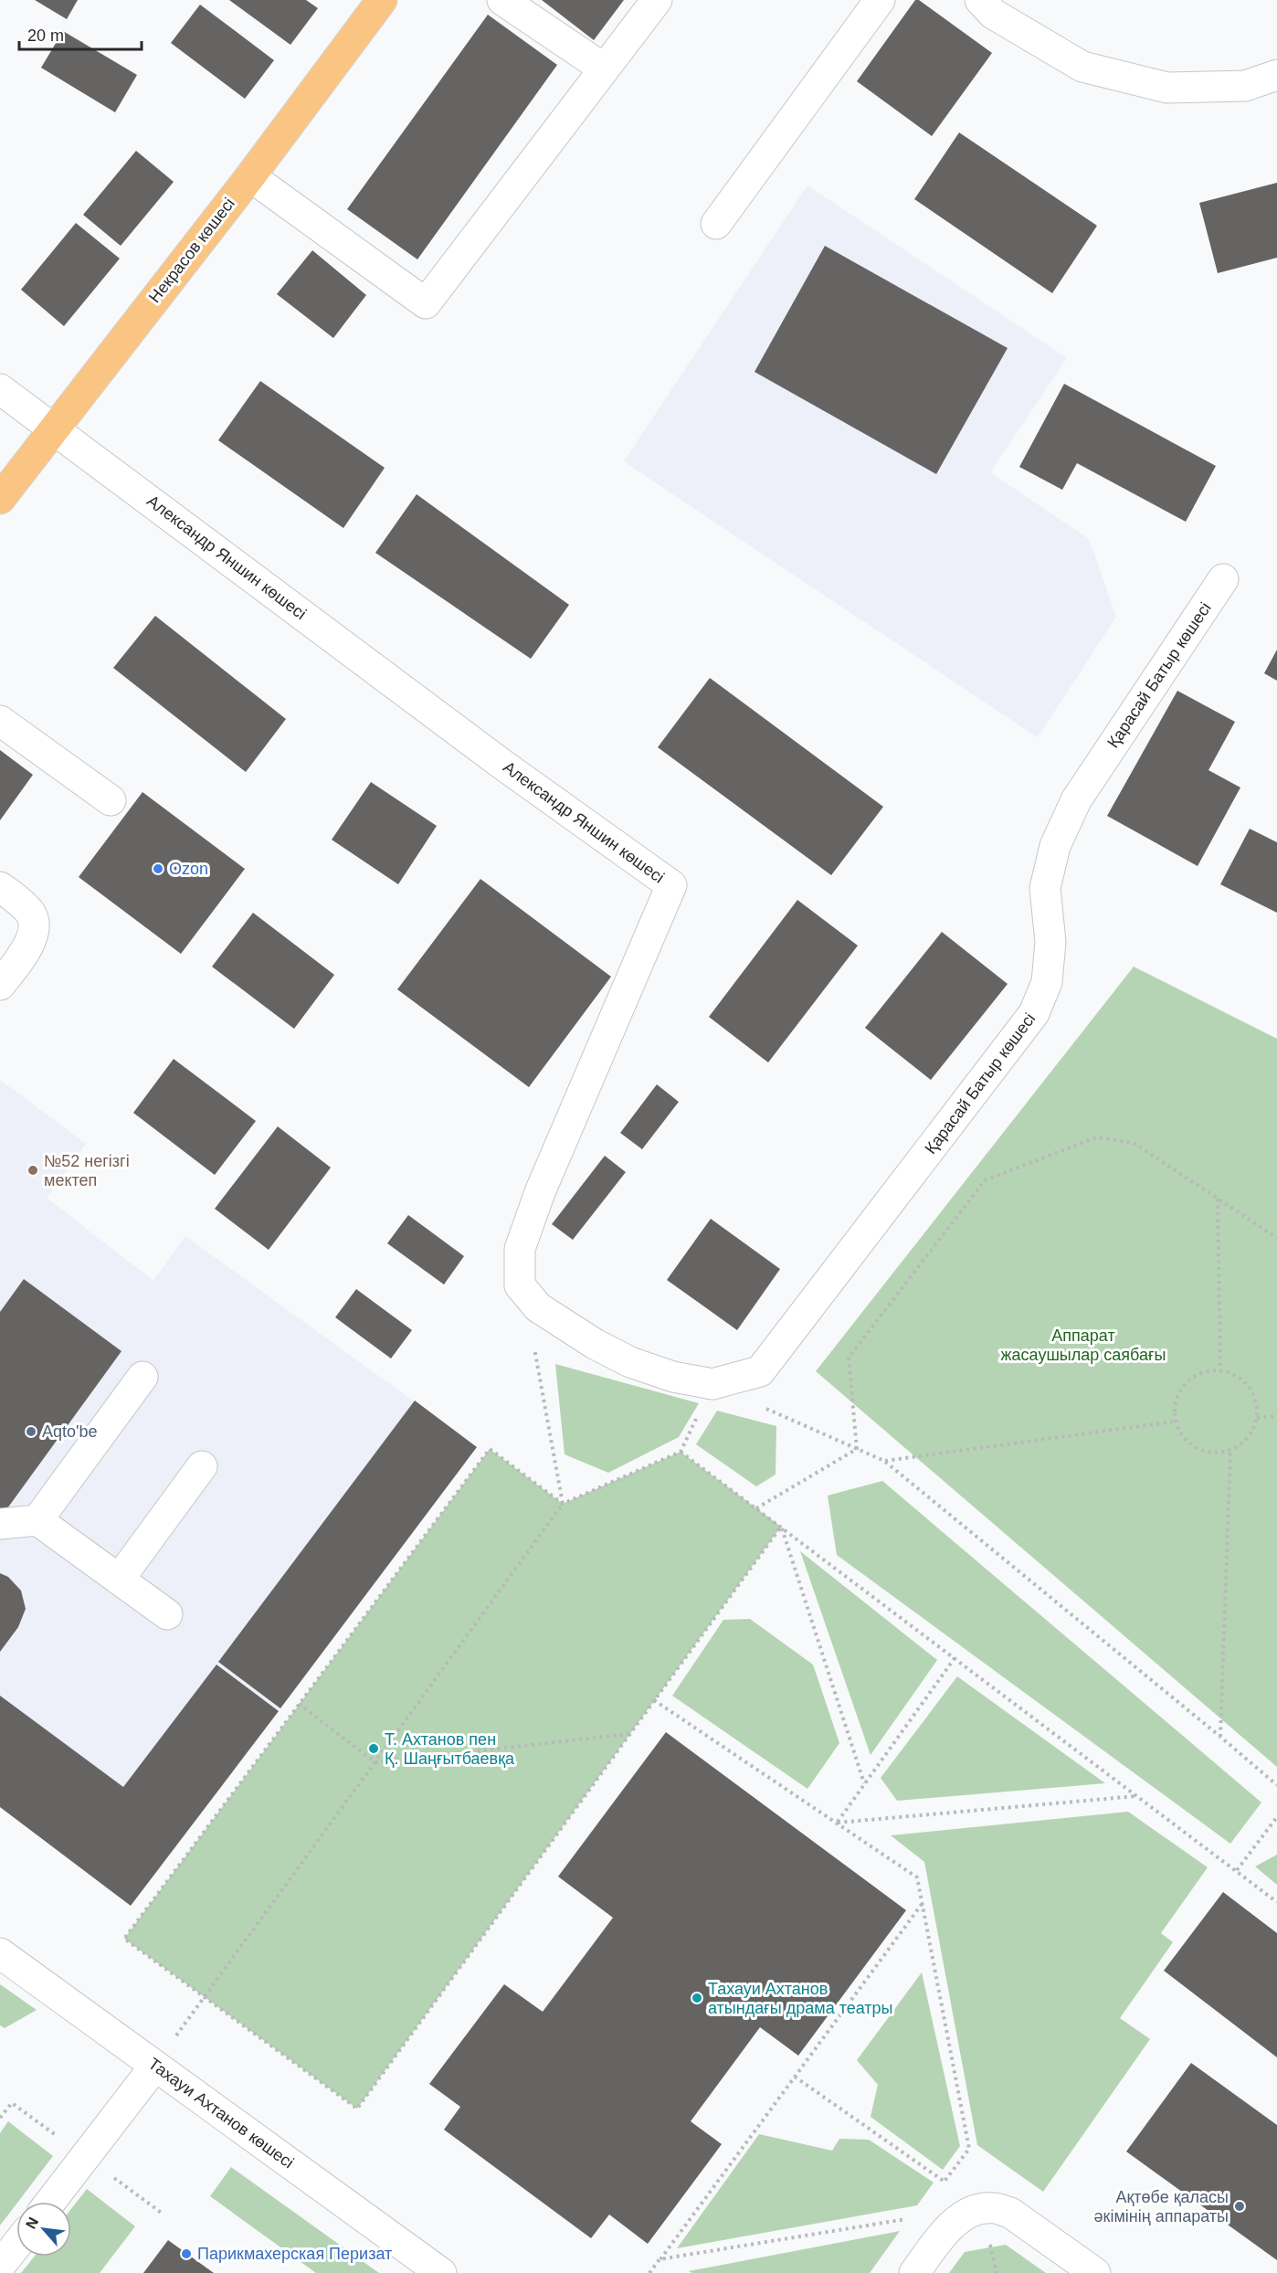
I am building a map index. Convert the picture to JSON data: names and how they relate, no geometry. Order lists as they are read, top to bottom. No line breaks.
{"streets":{"main road":["Некрасов көшесі"],"street":["Александр Яншин көшесі","Қарасай Батыр көшесі","Тахауи Ахтанов көшесі"]},"crossings":[["Некрасов көшесі","Александр Яншин көшесі"],["Александр Яншин көшесі","Қарасай Батыр көшесі"]],"parks":["Аппарат жасаушылар саябағы"],"places":["Ozon","№52 негізгі мектеп","Aqto'be","Т. Ахтанов пен Қ. Шаңғытбаевқа","Тахауи Ахтанов атындағы драма театры","Ақтөбе қаласы әкімінің аппараты","Парикмахерская Перизат"],"scale_bar":"20 m","north":"top left"}
